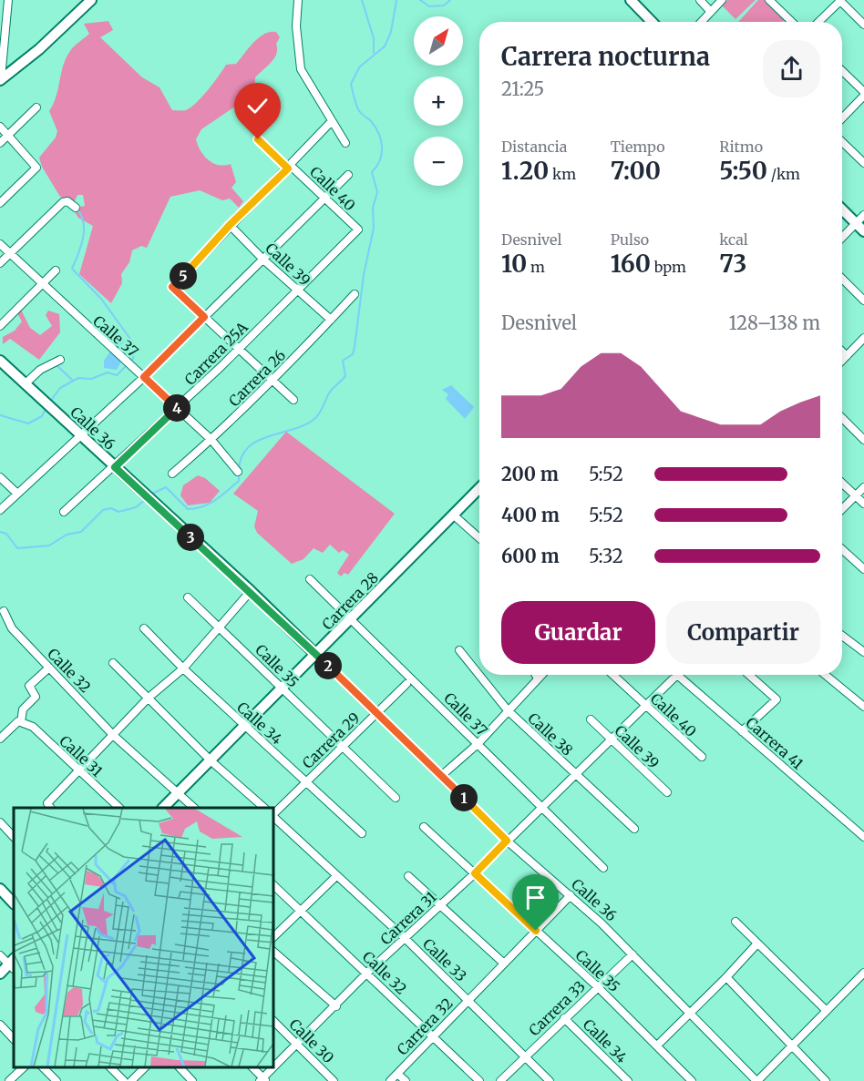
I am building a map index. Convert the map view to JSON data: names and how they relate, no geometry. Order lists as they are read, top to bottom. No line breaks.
{"streets":{"street":["Calle 40","Calle 39","Calle 37","Carrera 25A","Carrera 26","Calle 36","Carrera 28","Calle 35","Calle 32","Calle 34","Calle 38","Carrera 29","Carrera 41","Calle 31","Carrera 31","Calle 33","Carrera 33","Carrera 32","Calle 30"]},"crossings":[["Calle 40","Carrera 25A"],["Calle 40","Carrera 31"],["Calle 39","Carrera 25A"],["Calle 39","Carrera 26"],["Calle 39","Carrera 31"],["Calle 37","Carrera 25A"],["Calle 37","Carrera 26"],["Calle 37","Carrera 28"],["Calle 37","Carrera 31"],["Carrera 25A","Calle 36"],["Calle 36","Carrera 28"],["Calle 36","Carrera 29"],["Calle 36","Carrera 31"],["Calle 36","Carrera 33"],["Calle 36","Carrera 32"],["Carrera 28","Calle 35"],["Carrera 28","Calle 32"],["Carrera 28","Calle 34"],["Calle 35","Carrera 29"],["Calle 35","Carrera 31"],["Calle 35","Carrera 33"],["Calle 35","Carrera 32"],["Calle 32","Carrera 31"],["Calle 32","Carrera 32"],["Calle 34","Carrera 29"],["Calle 34","Carrera 33"],["Calle 38","Carrera 31"],["Carrera 41","Carrera 31"],["Carrera 31","Calle 33"],["Carrera 31","Calle 30"],["Calle 33","Carrera 33"],["Calle 33","Carrera 32"]],"north":"top right","page":{"map_buttons":["+","−"],"heading":["Carrera nocturna","21:25"],"stats":[["Distancia","1.20 km"],["Tiempo","7:00"],["Ritmo","5:50 /km"],["Desnivel","10 m"],["Pulso","160 bpm"],["kcal","73"]],"pins":["5","4","3","2","1"],"chart":["Desnivel","128–138 m"],"list":[{"name":"200 m","note":"5:52"},{"name":"400 m","note":"5:52"},{"name":"600 m","note":"5:32"}],"buttons":["Guardar","Compartir"]}}
